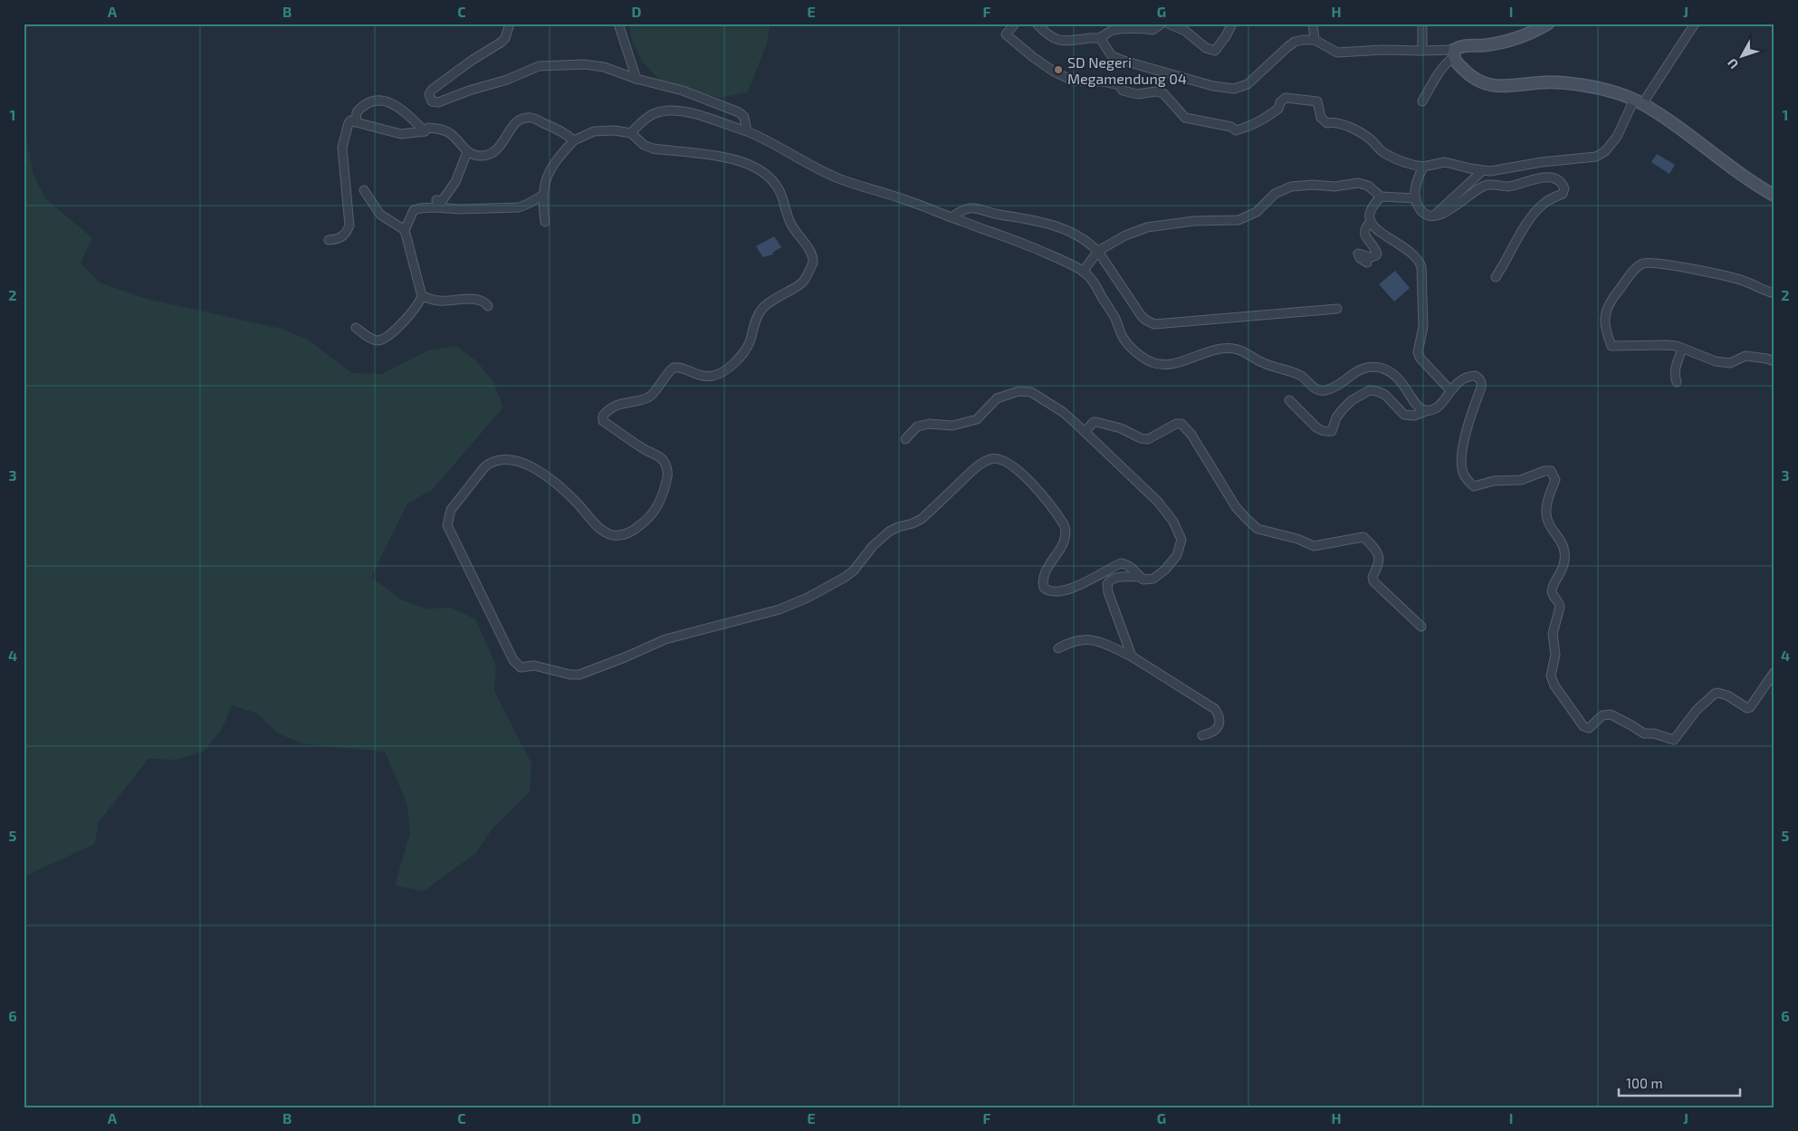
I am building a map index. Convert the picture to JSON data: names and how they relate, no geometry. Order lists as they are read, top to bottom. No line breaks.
{"places":["SD Negeri Megamendung 04"],"scale_bar":"100 m","north":"bottom left","grid":{"columns":["A","B","C","D","E","F","G","H","I","J"],"rows":["1","2","3","4","5","6"]}}
